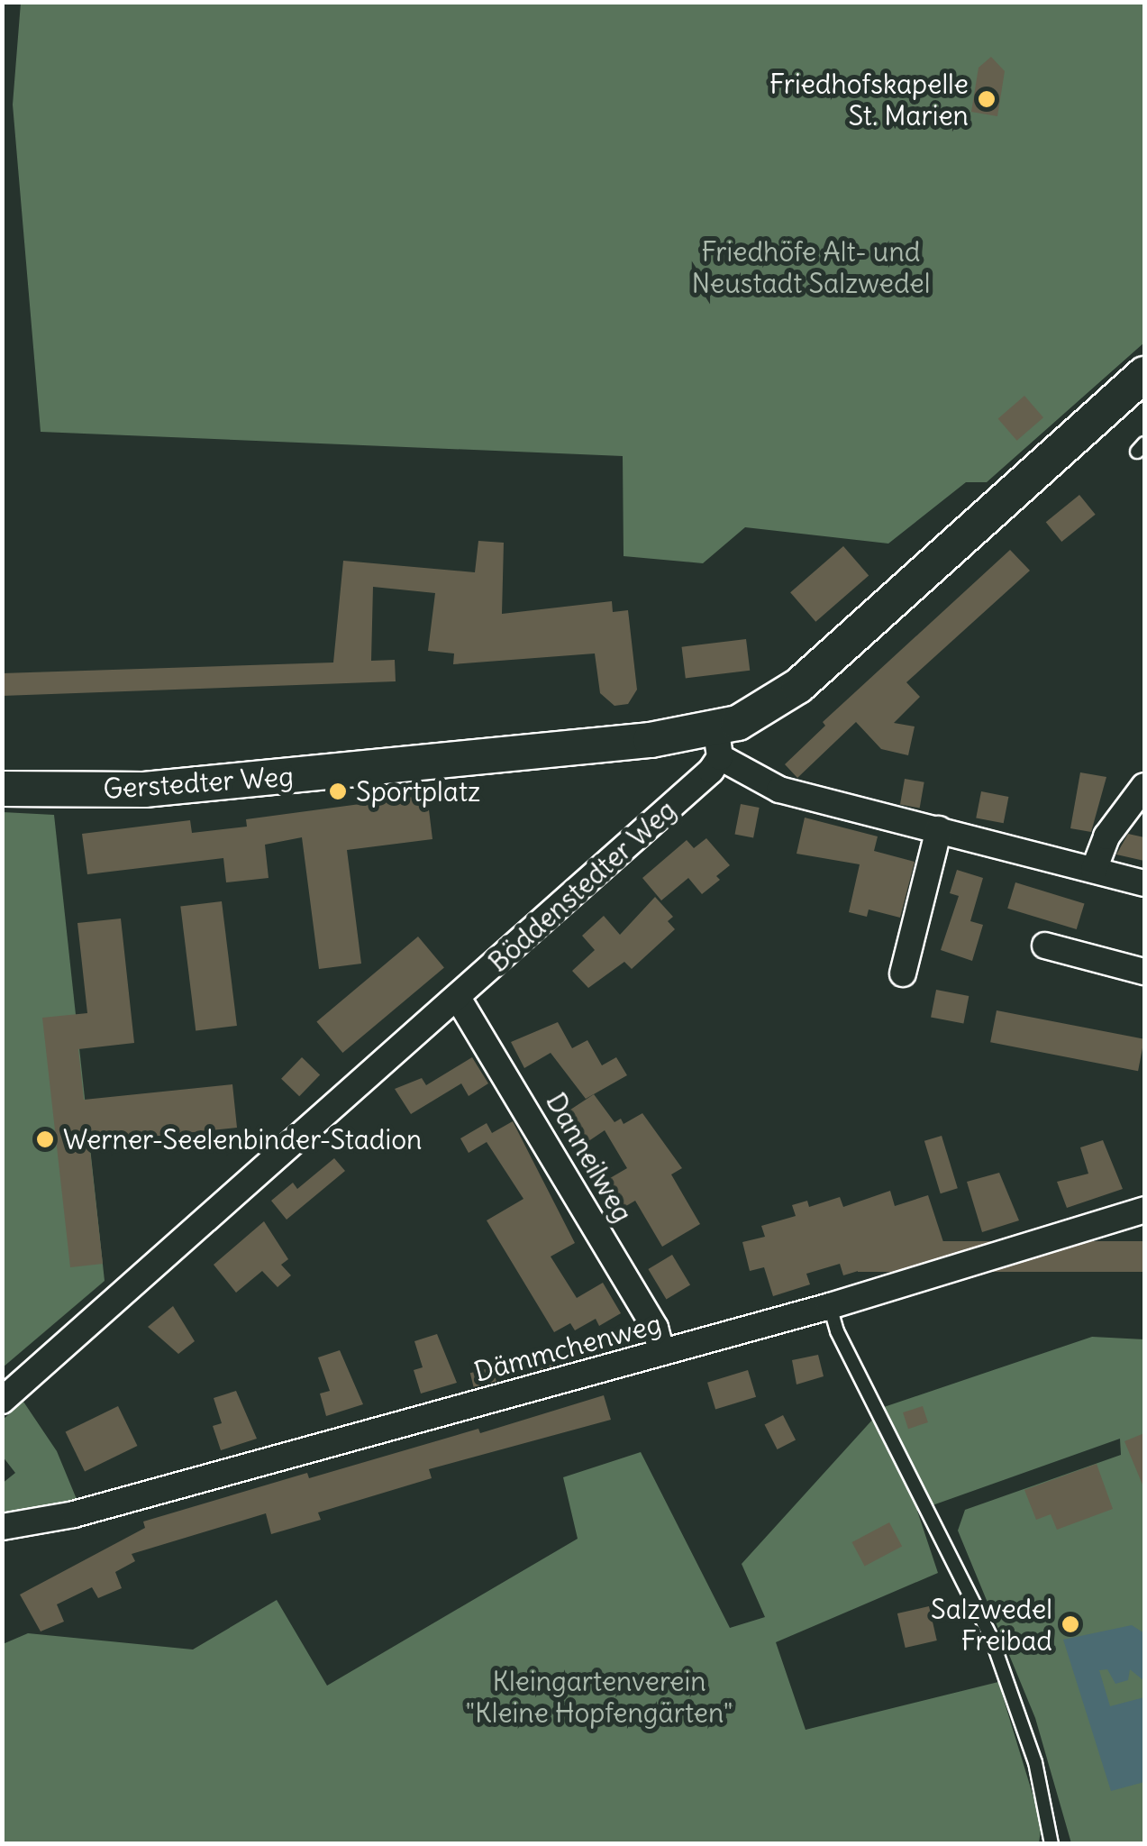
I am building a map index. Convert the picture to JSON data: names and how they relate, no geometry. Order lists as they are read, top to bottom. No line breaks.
{"streets":{"street":["Gerstedter Weg","Böddenstedter Weg","Danneilweg","Dämmchenweg"]},"crossings":[["Gerstedter Weg","Böddenstedter Weg"],["Böddenstedter Weg","Danneilweg"],["Danneilweg","Dämmchenweg"]],"parks":["Friedhöfe Alt- und Neustadt Salzwedel","Kleingartenverein \"Kleine Hopfengärten\""],"places":["Friedhofskapelle St. Marien","Sportplatz","Werner-Seelenbinder-Stadion","Salzwedel Freibad"]}
